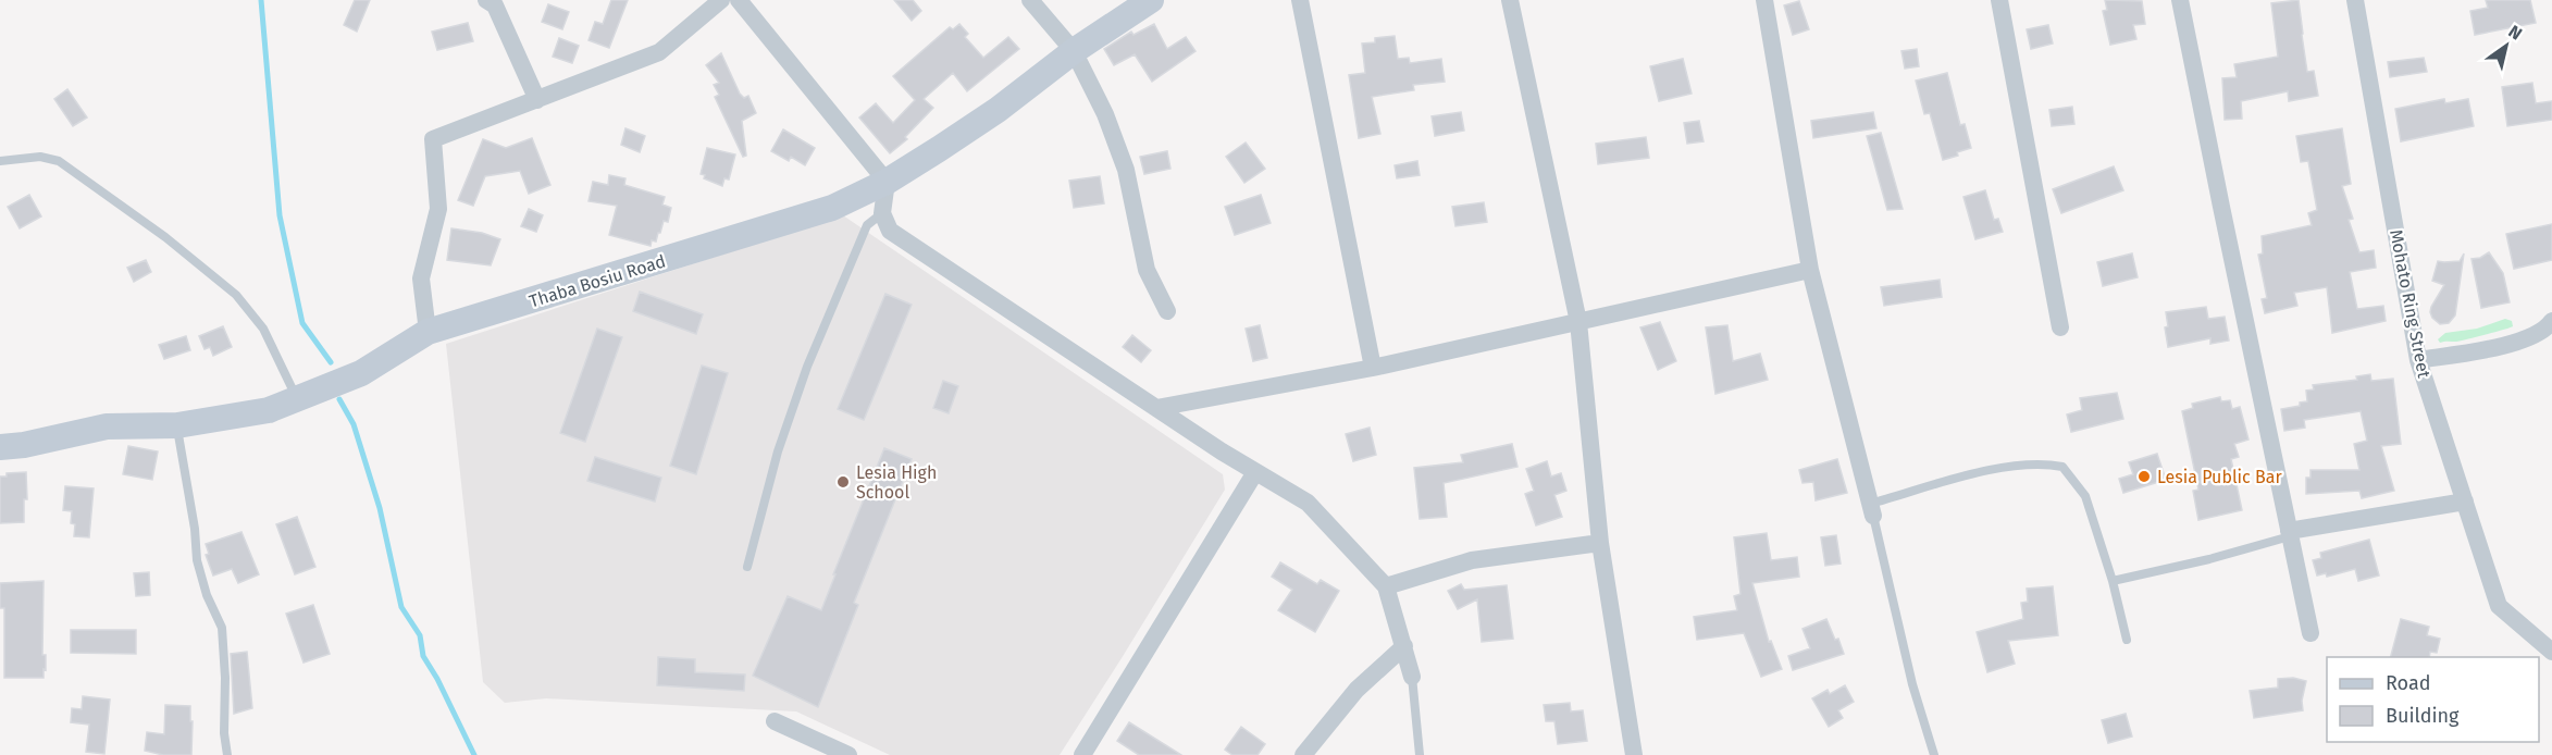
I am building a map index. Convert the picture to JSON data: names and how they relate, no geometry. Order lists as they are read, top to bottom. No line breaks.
{"streets":{"street":["Thaba Bosiu Road","Mohato Ring Street"]},"places":["Lesia Public Bar","Lesia High School"],"legend":["Road","Building"],"north":"top right"}
